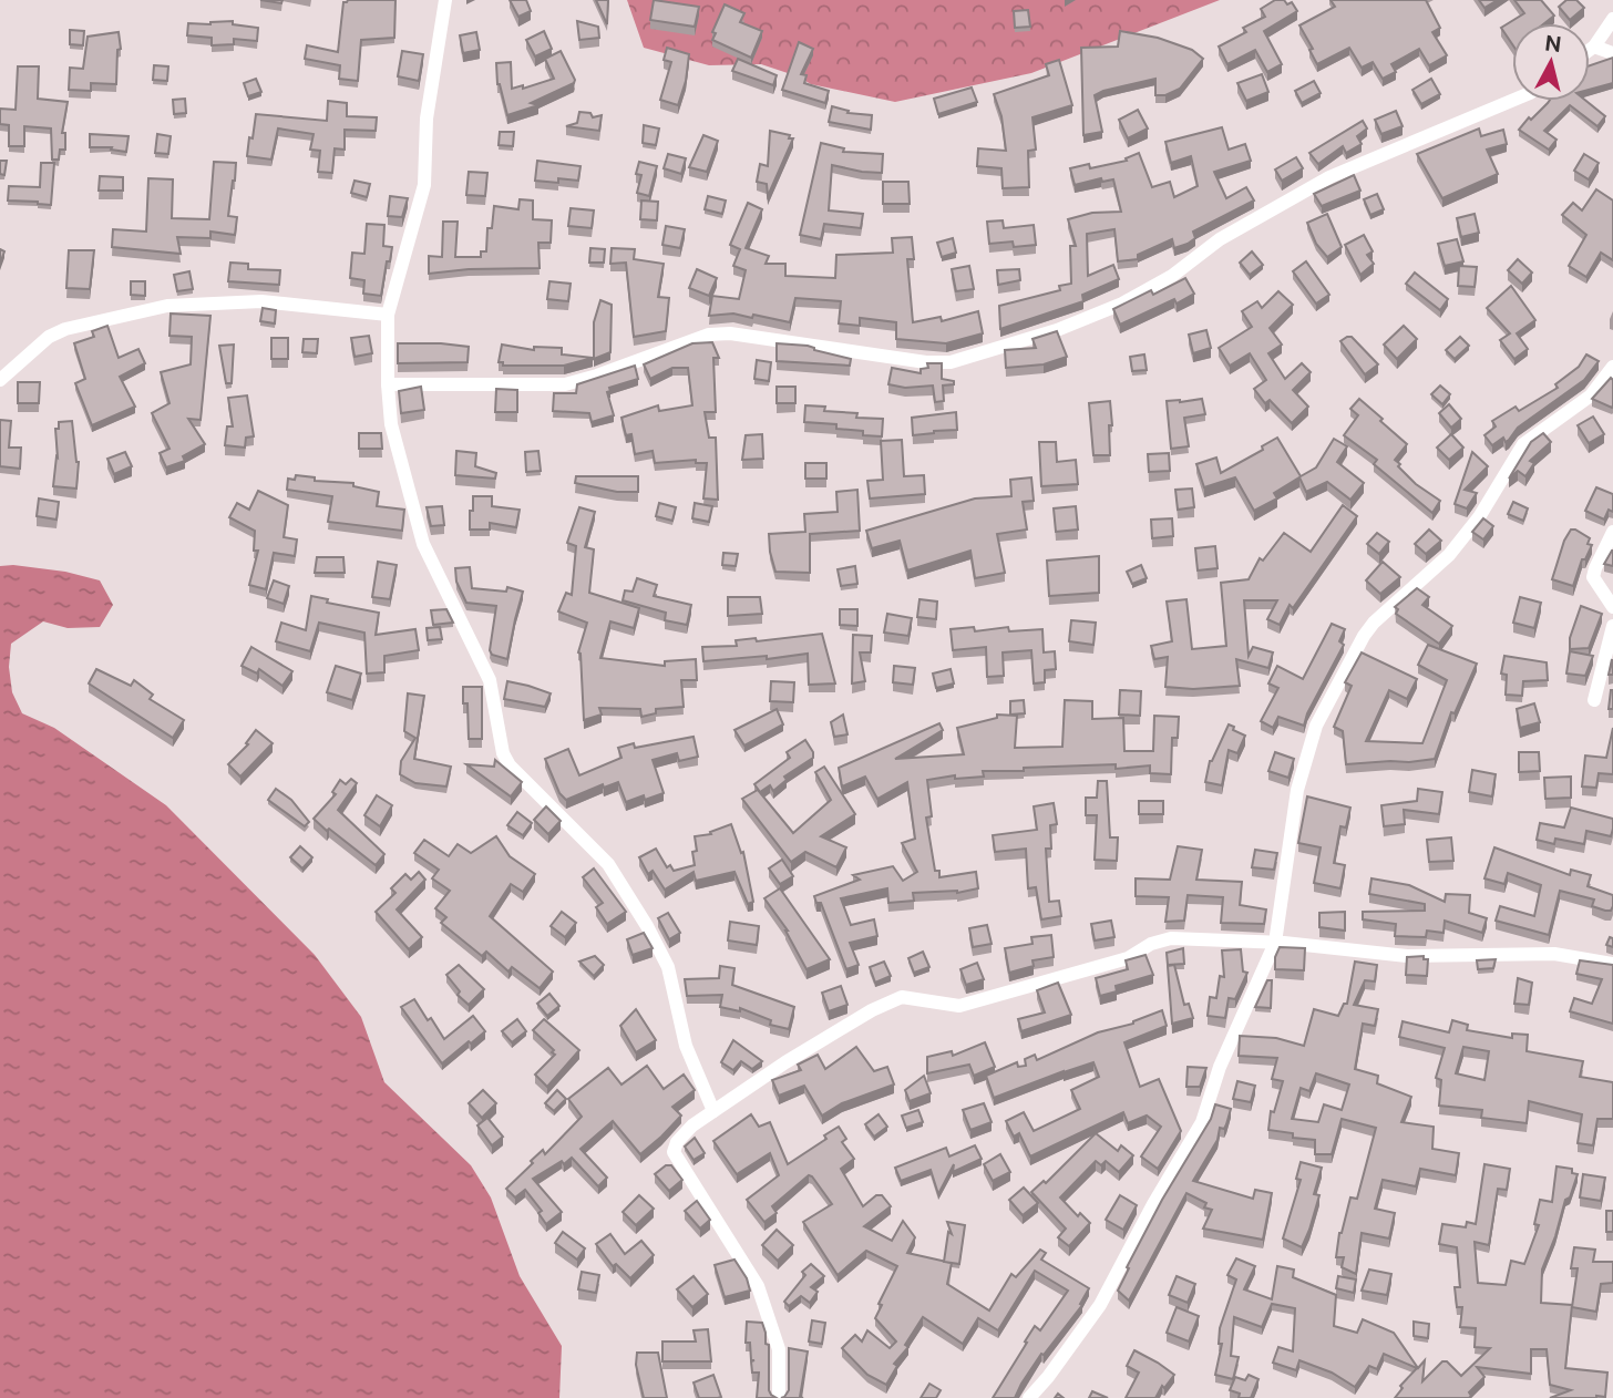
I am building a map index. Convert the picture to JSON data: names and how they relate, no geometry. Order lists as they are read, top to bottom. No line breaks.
{"north":"top"}
